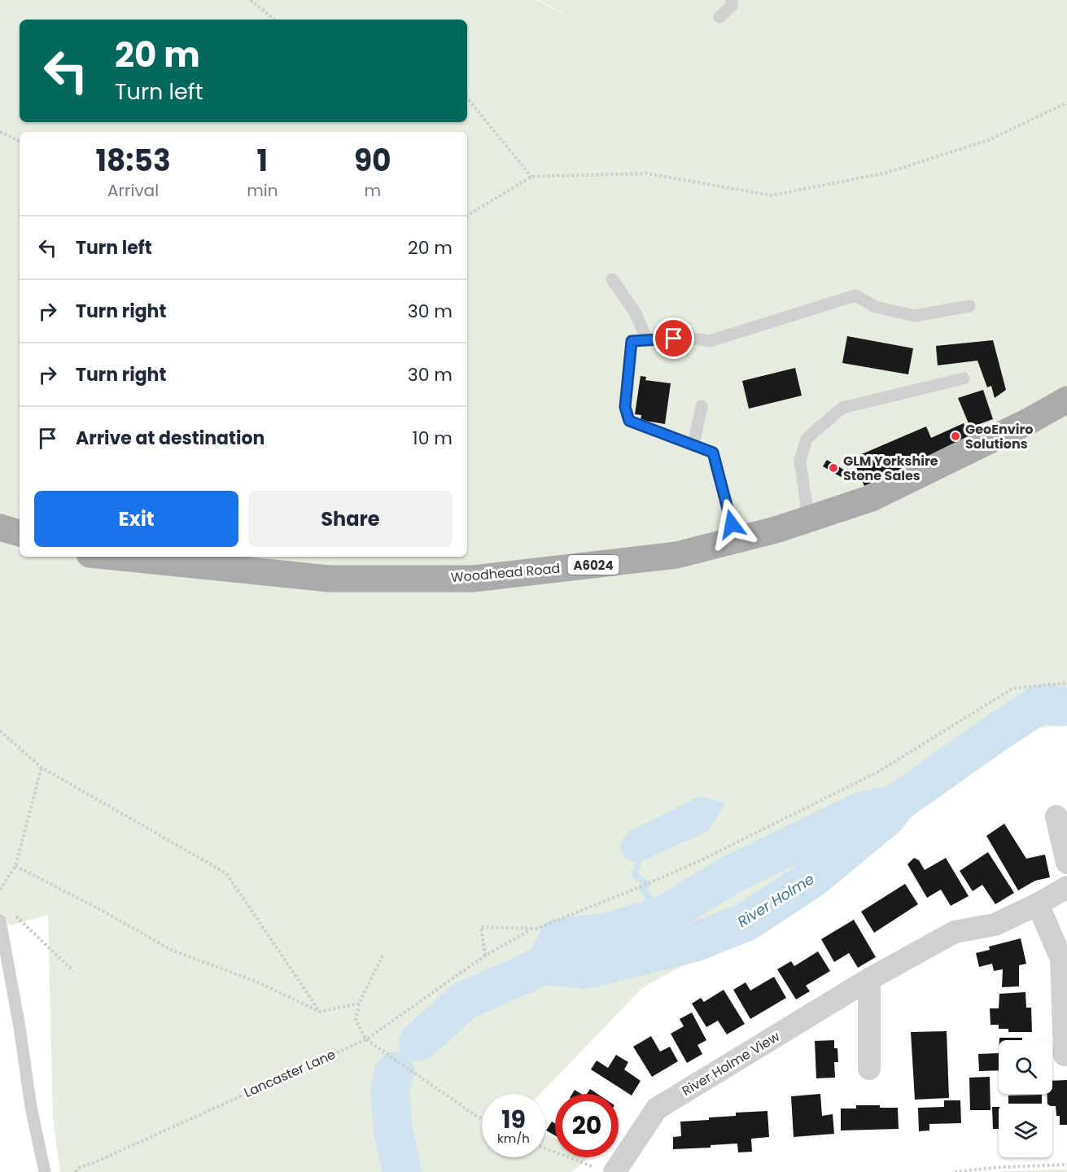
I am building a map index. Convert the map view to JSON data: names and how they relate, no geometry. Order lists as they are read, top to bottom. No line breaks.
{"streets":{"main road":["A6024","Woodhead Road"],"street":["River Holme View"],"path":["Lancaster Lane"]},"water":["River Holme"],"places":["GeoEnviro Solutions","GLM Yorkshire Stone Sales"],"page":{"turn":["20 m","Turn left"],"eta":["18:53","Arrival","1","min","90","m"],"list":[{"name":"Turn left","value":"20 m"},{"name":"Turn right","value":"30 m"},{"name":"Turn right","value":"30 m"},{"name":"Arrive at destination","value":"10 m"}],"buttons":["Exit","Share"],"speed":"19 km/h","limit":"20"}}
